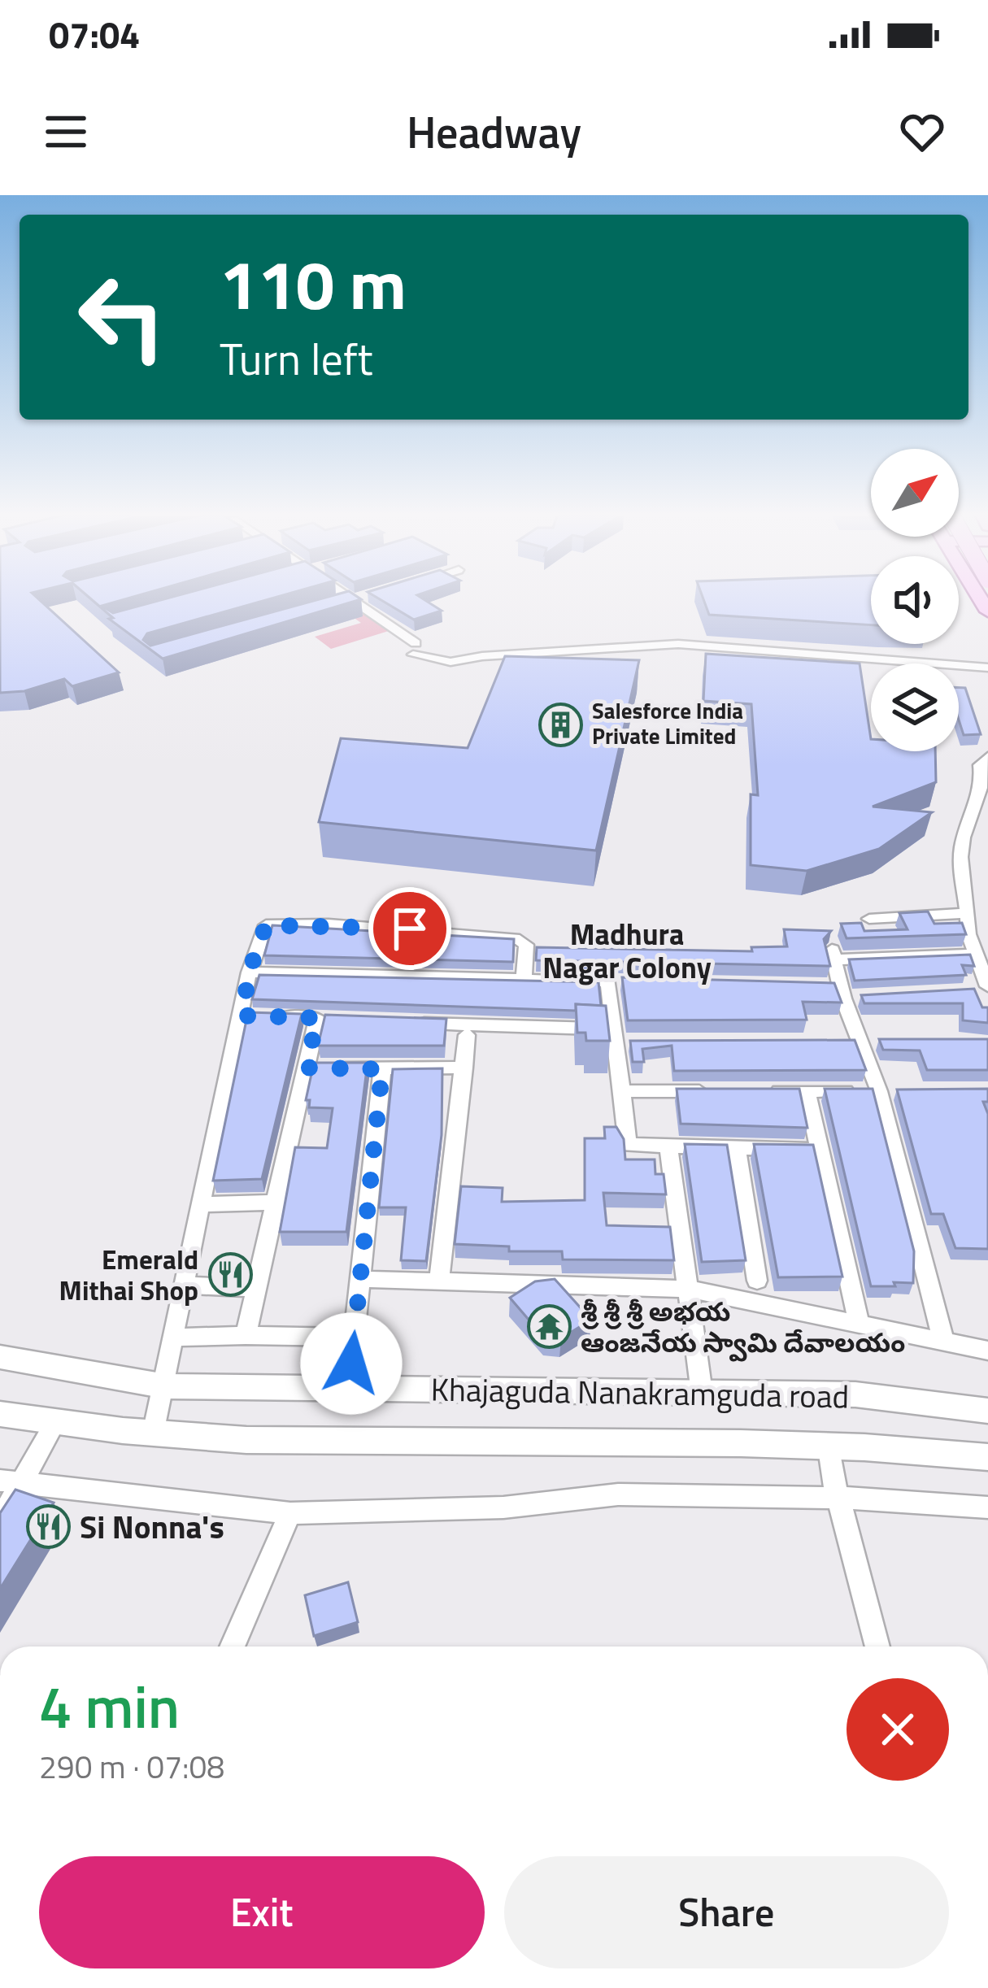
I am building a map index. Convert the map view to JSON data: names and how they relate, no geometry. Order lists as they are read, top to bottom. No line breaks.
{"streets":{"main road":["Khajaguda Nanakramguda road"]},"districts":["Madhura Nagar Colony"],"places":{"building":["Salesforce India Private Limited"],"restaurant":["Emerald Mithai Shop","Si Nonna's"],"temple":["శ్రీ శ్రీ శ్రీ అభయ ఆంజనేయ స్వామి దేవాలయం"]},"north":"top right","page":{"status":"07:04","header":"Headway","turn":["110 m","Turn left"],"heading":["4 min","290 m · 07:08"],"buttons":["Exit","Share"]}}
